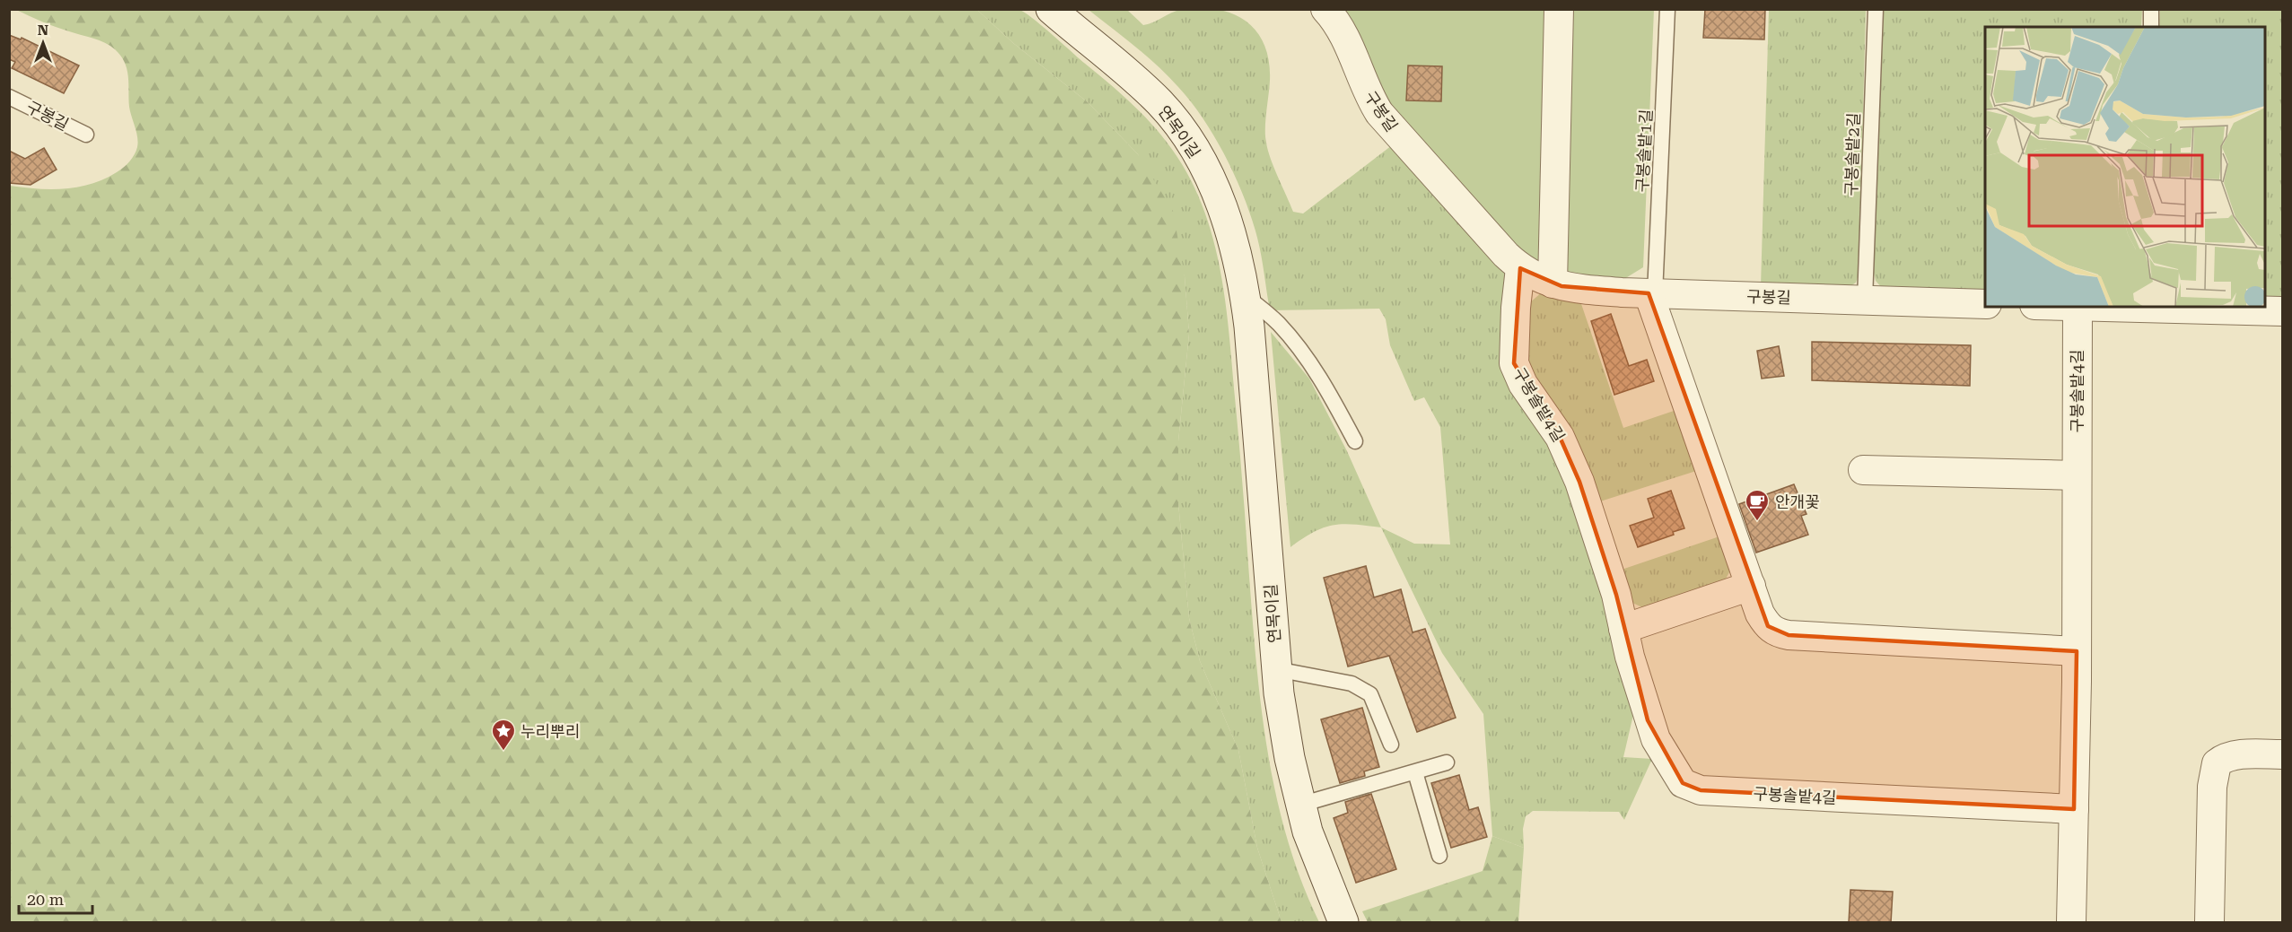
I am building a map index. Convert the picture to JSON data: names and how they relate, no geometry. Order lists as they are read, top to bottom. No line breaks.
{"streets":{"street":["구봉길","연목이길","구봉솔밭4길"],"lane":["구봉솔밭1길","구봉솔밭2길"]},"crossings":[["구봉길","구봉솔밭1길"],["구봉길","구봉솔밭2길"],["구봉길","구봉솔밭4길"]],"places":{"cafe":["안개꽃"],"place":["누리뿌리"]},"scale_bar":"20 m","north":"top"}
